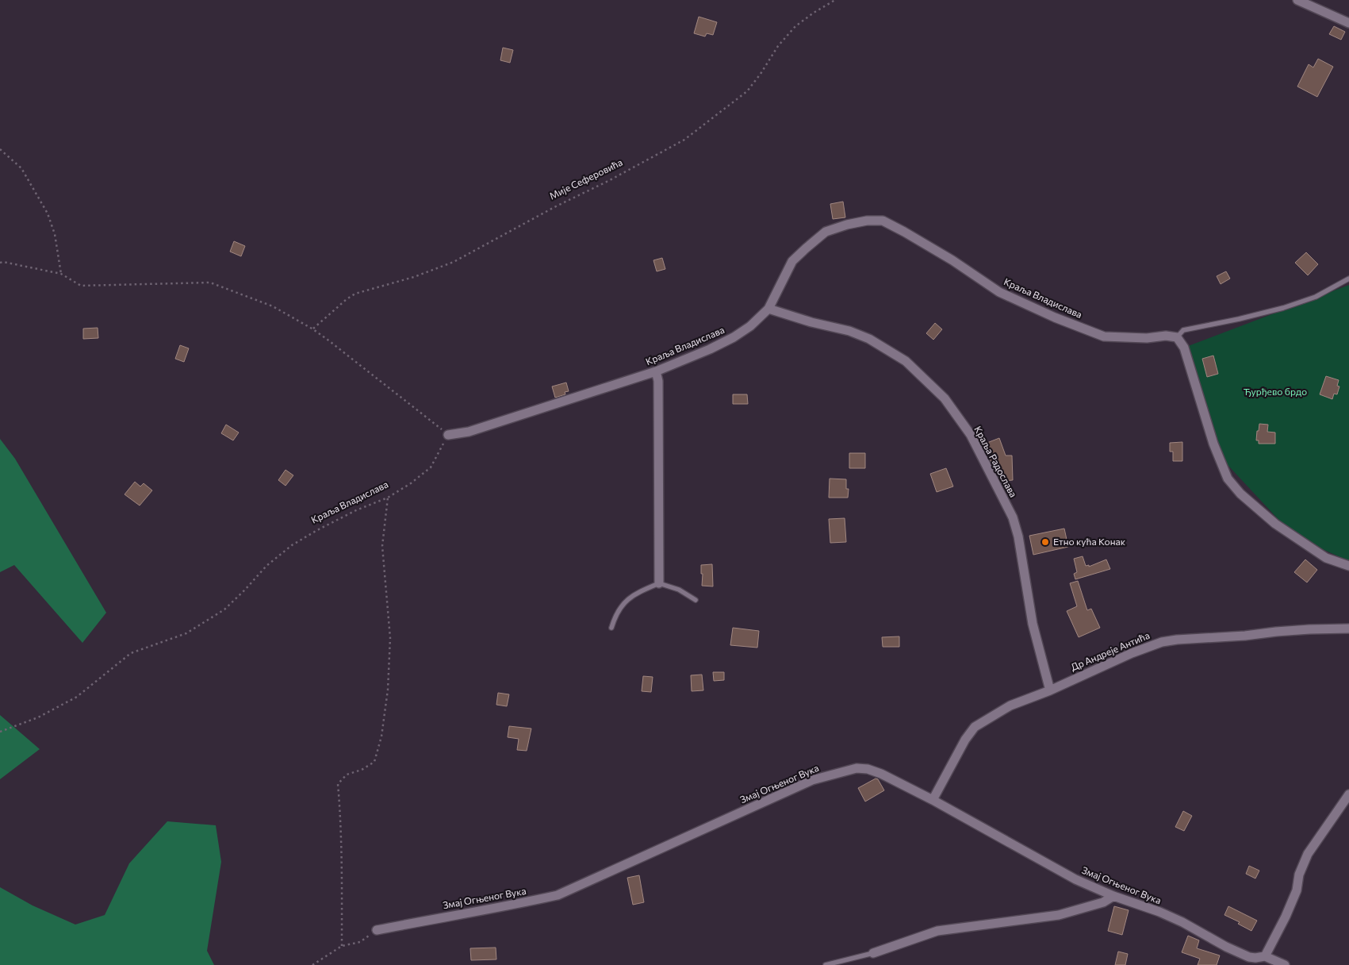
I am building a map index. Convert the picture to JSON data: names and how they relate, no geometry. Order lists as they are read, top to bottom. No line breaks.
{"streets":{"street":["Краља Владислава","Краља Радослава","Др Андреје Антића","Змај Огњеног Вука"],"path":["Мије Сеферовића"]},"crossings":[["Краља Владислава","Краља Радослава"],["Краља Радослава","Др Андреје Антића"],["Др Андреје Антића","Змај Огњеног Вука"]],"parks":["Ђурђево брдо"],"places":["Етно кућа Конак"]}
